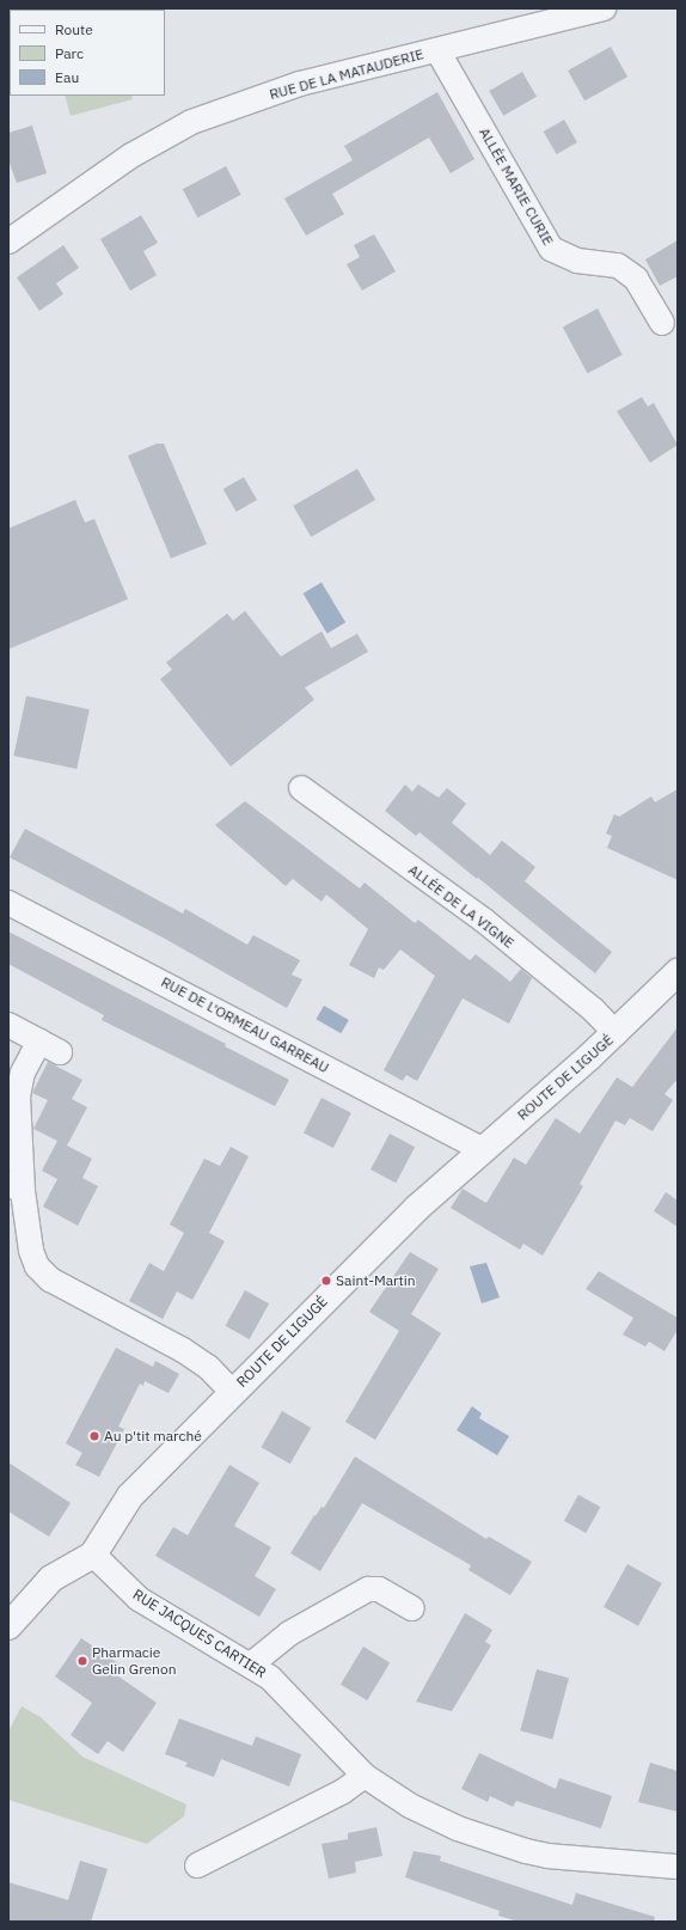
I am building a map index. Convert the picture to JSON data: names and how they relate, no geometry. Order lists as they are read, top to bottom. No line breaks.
{"streets":{"street":["RUE DE LA MATAUDERIE","ALLÉE MARIE CURIE","ALLÉE DE LA VIGNE","RUE DE L'ORMEAU GARREAU","ROUTE DE LIGUGÉ","RUE JACQUES CARTIER"]},"crossings":[["RUE DE LA MATAUDERIE","ALLÉE MARIE CURIE"],["ALLÉE DE LA VIGNE","ROUTE DE LIGUGÉ"],["RUE DE L'ORMEAU GARREAU","ROUTE DE LIGUGÉ"],["ROUTE DE LIGUGÉ","RUE JACQUES CARTIER"]],"places":["Saint-Martin","Au p'tit marché","Pharmacie Gelin Grenon"],"legend":["Route","Parc","Eau"]}
